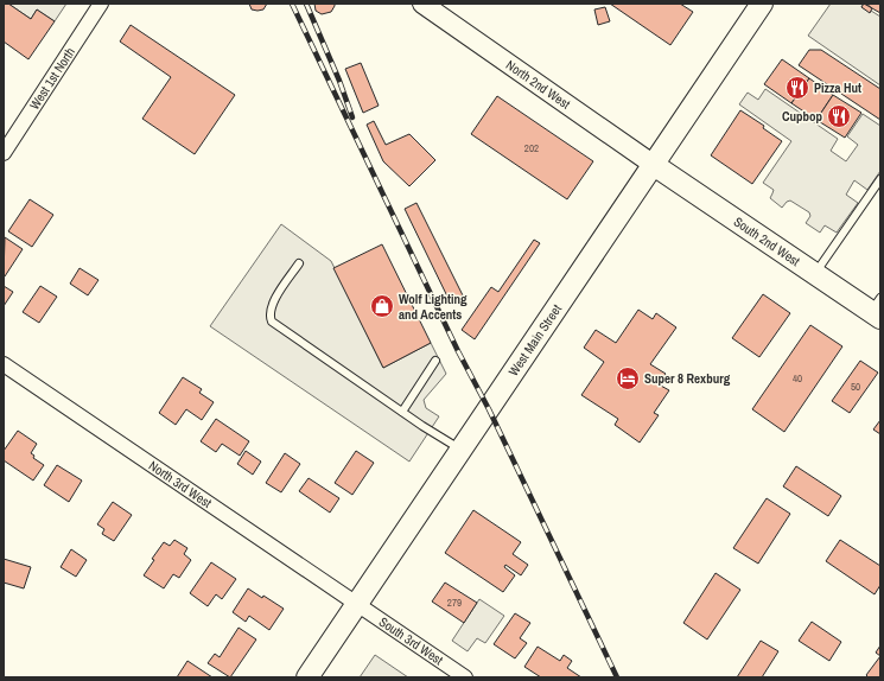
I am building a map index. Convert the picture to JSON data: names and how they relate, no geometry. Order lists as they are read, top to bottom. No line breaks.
{"streets":{"main road":["North 2nd West","South 2nd West","West Main Street"],"street":["West 1st North","North 3rd West","South 3rd West"]},"crossings":[["North 2nd West","South 2nd West"],["North 2nd West","West Main Street"],["South 2nd West","West Main Street"],["West Main Street","North 3rd West"],["West Main Street","South 3rd West"],["North 3rd West","South 3rd West"]],"places":{"restaurant":["Pizza Hut","Cupbop"],"shop":["Wolf Lighting and Accents"],"hotel":["Super 8 Rexburg"]},"house_numbers":["202","40","50","279"]}
